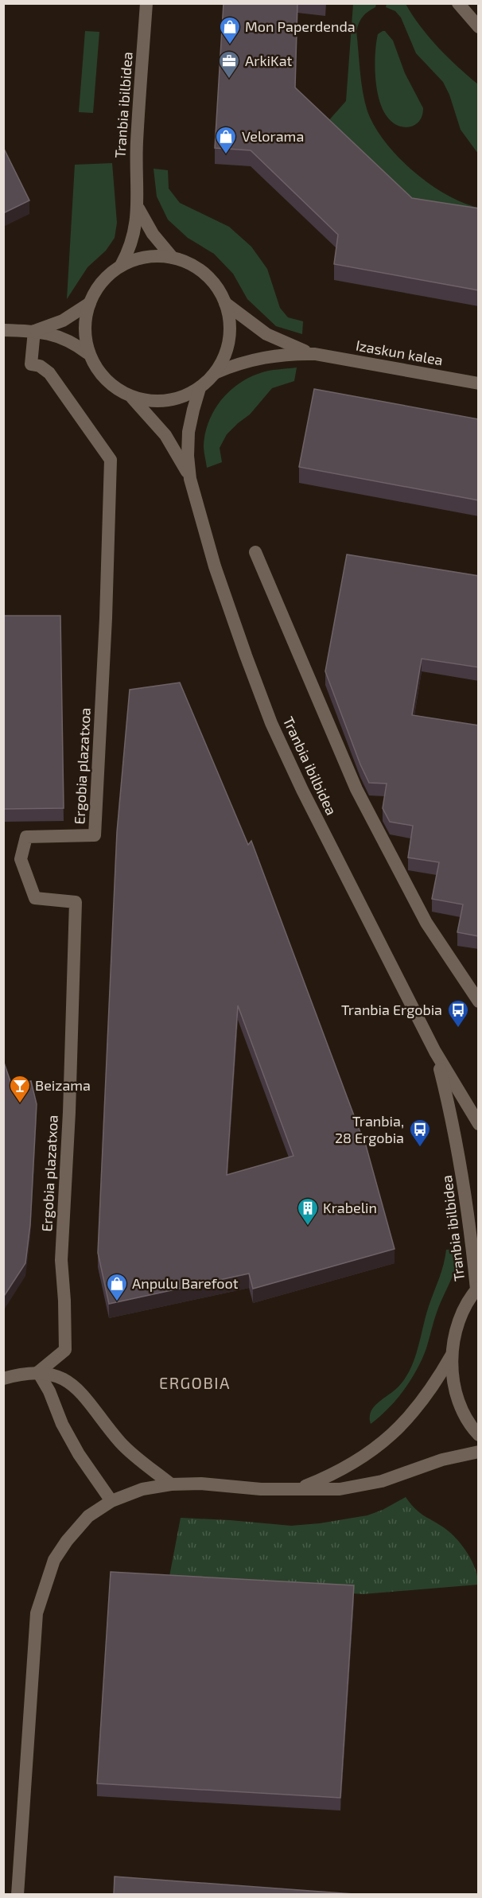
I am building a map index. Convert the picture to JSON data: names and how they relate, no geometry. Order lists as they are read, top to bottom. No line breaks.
{"streets":{"main road":["Tranbia ibilbidea","Izaskun kalea","Ergobia plazatxoa"]},"crossings":[["Tranbia ibilbidea","Izaskun kalea"]],"districts":["ERGOBIA"],"places":{"shop":["Mon Paperdenda","Velorama","Anpulu Barefoot"],"office":["ArkiKat"],"bus stop":["Tranbia Ergobia","Tranbia, 28 Ergobia"],"bar":["Beizama"],"building":["Krabelin"]}}
